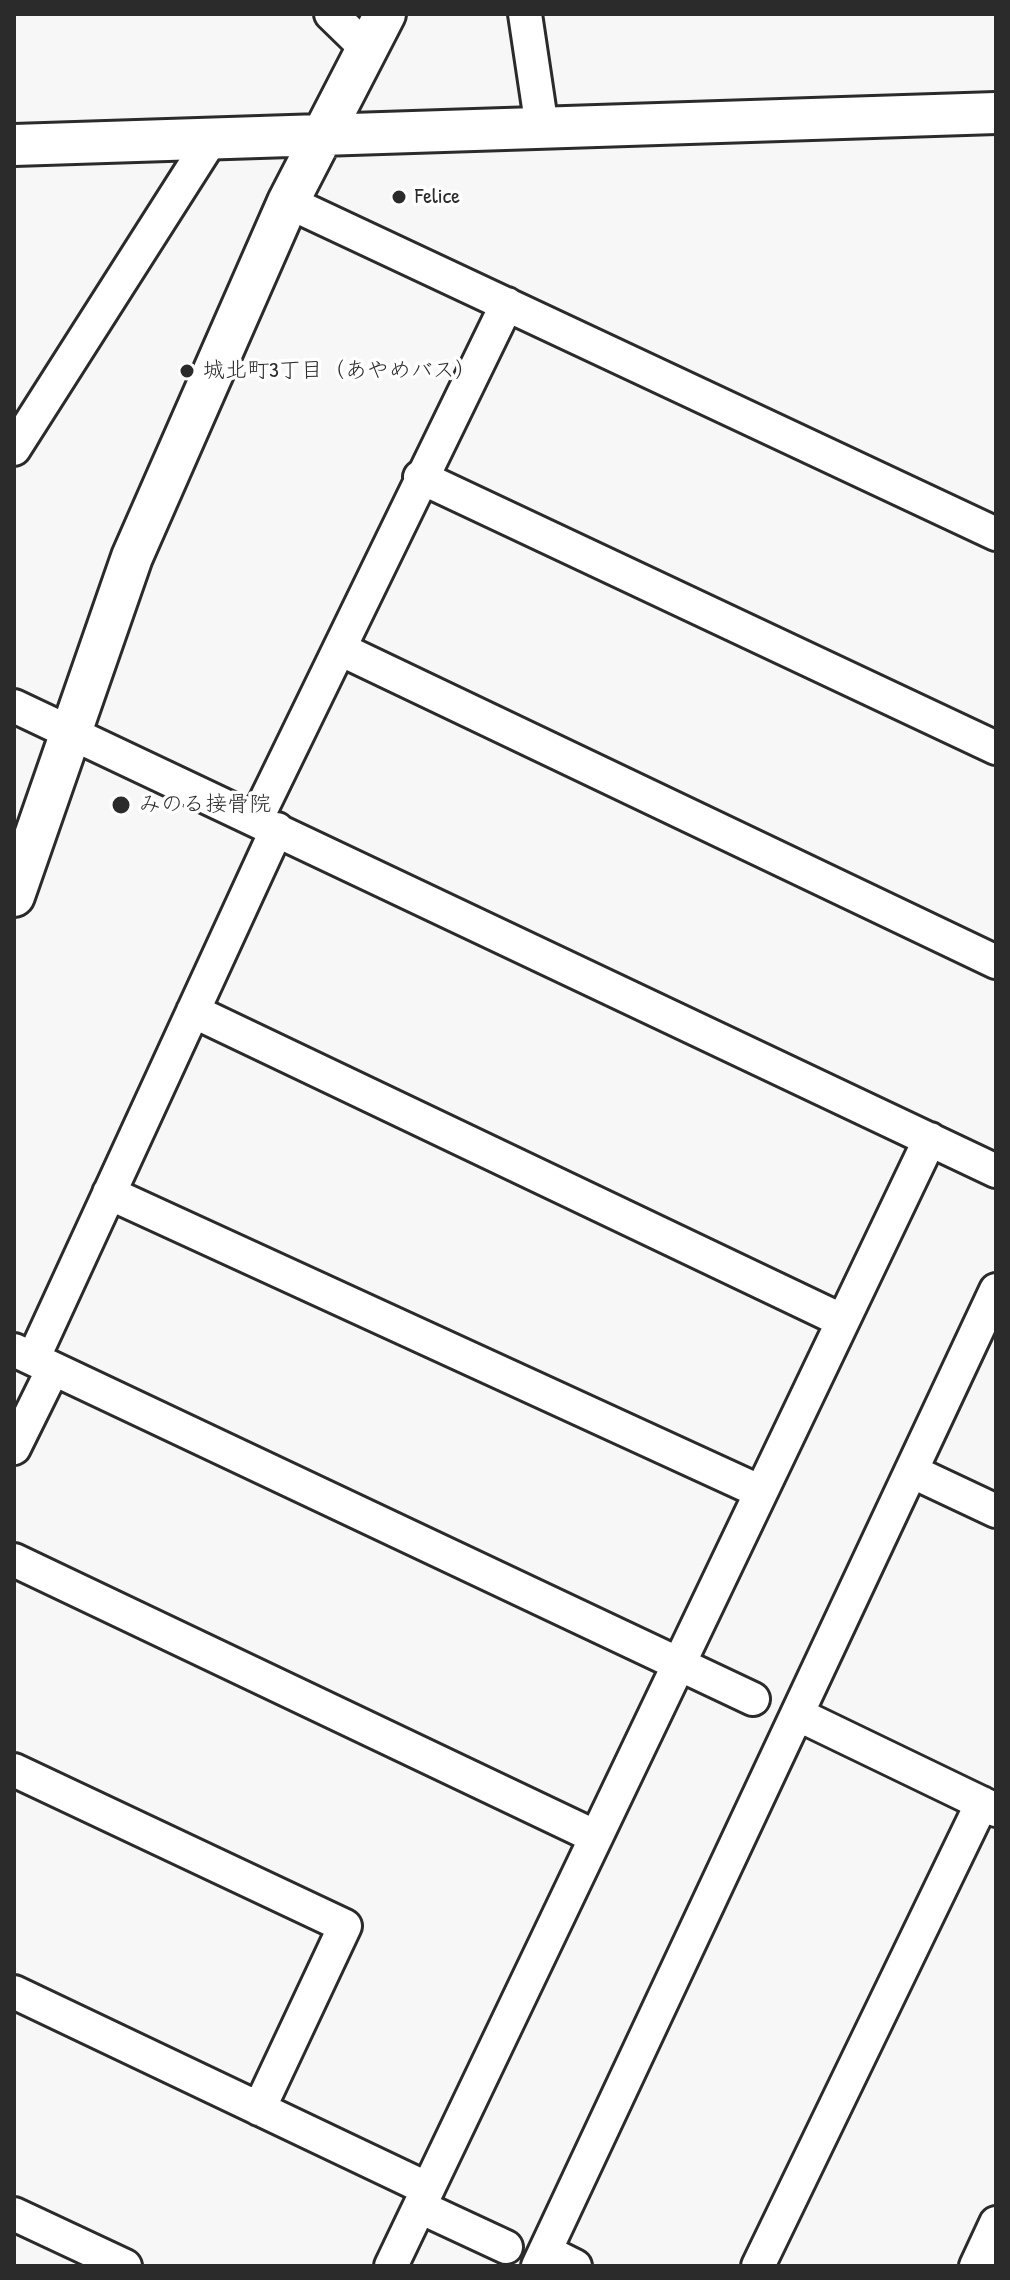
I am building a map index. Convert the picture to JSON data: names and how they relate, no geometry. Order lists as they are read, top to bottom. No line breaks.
{"places":["Felice","城北町3丁目（あやめバス）","みのる接骨院"]}
